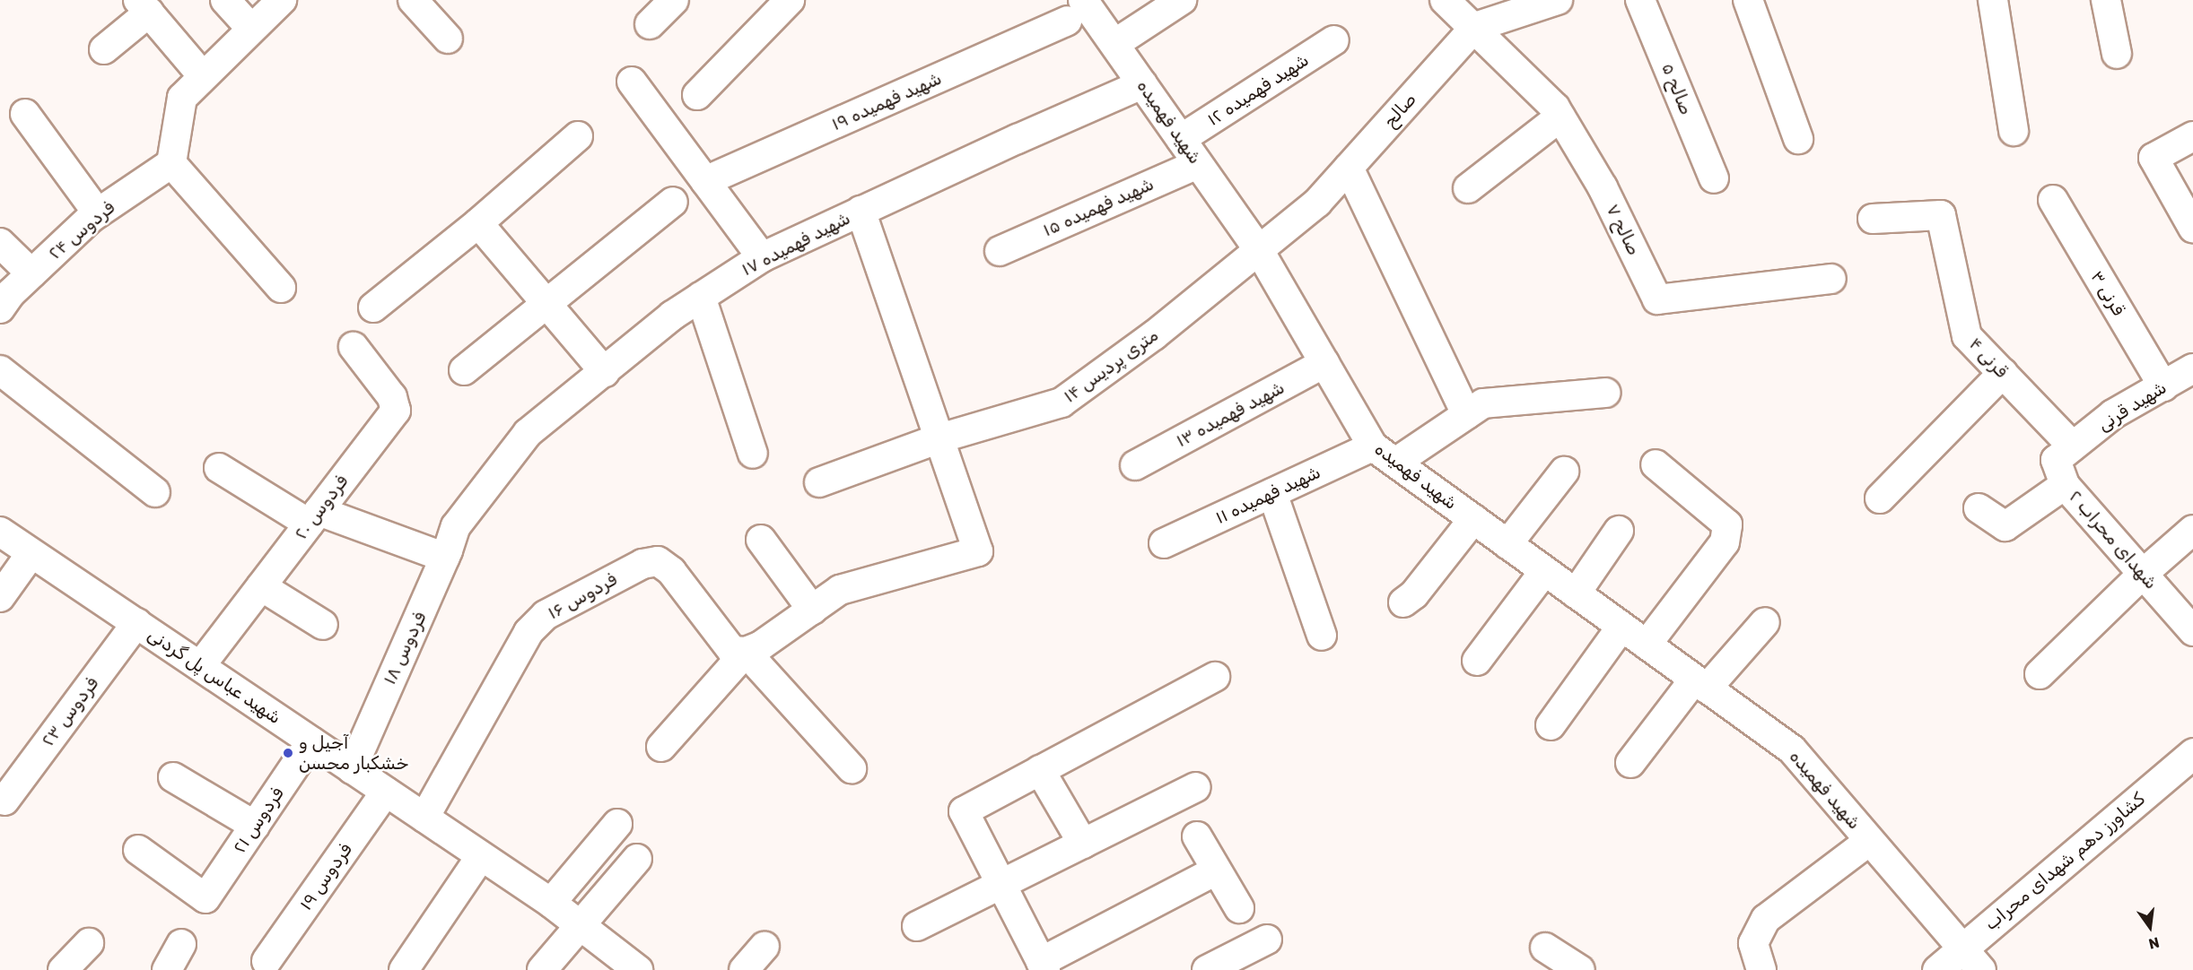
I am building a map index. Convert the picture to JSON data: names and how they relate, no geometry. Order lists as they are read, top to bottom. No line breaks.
{"streets":{"main road":["کشاورز دهم شهدای محراب"],"street":["صالح ۵","شهید فهمیده ۱۲","شهید فهمیده ۱۹","صالح","شهید فهمیده","شهید فهمیده ۱۵","صالح ۷","فردوس ۲۴","شهید فهمیده ۱۷","قرنی ۳","قرنی ۴","۱۴ متری پردیس","شهید قرنی","شهید فهمیده ۱۳","شهید فهمیده ۱۱","فردوس ۲۰","شهدای محراب ۲","فردوس ۱۶","فردوس ۱۸","شهید عباس پل گردنی","فردوس ۲۳","فردوس ۲۱","فردوس ۱۹"]},"crossings":[["شهید فهمیده ۱۲","شهید فهمیده"],["شهید فهمیده ۱۹","شهید فهمیده"],["صالح","شهید فهمیده"],["صالح","صالح ۷"],["صالح","۱۴ متری پردیس"],["شهید فهمیده","شهید فهمیده ۱۵"],["شهید فهمیده","شهید فهمیده ۱۷"],["شهید فهمیده","۱۴ متری پردیس"],["شهید فهمیده","شهید فهمیده ۱۳"],["شهید فهمیده","شهید فهمیده ۱۱"],["شهید فهمیده","کشاورز دهم شهدای محراب"],["شهید فهمیده ۱۷","فردوس ۱۸"],["قرنی ۳","شهید قرنی"],["قرنی ۴","شهید قرنی"],["قرنی ۴","شهدای محراب ۲"],["شهید قرنی","شهدای محراب ۲"],["فردوس ۲۰","شهید عباس پل گردنی"],["فردوس ۱۶","شهید عباس پل گردنی"],["فردوس ۱۸","شهید عباس پل گردنی"],["شهید عباس پل گردنی","فردوس ۲۳"],["شهید عباس پل گردنی","فردوس ۲۱"],["شهید عباس پل گردنی","فردوس ۱۹"]],"places":["آجیل و خشکبار محسن"],"north":"bottom"}
